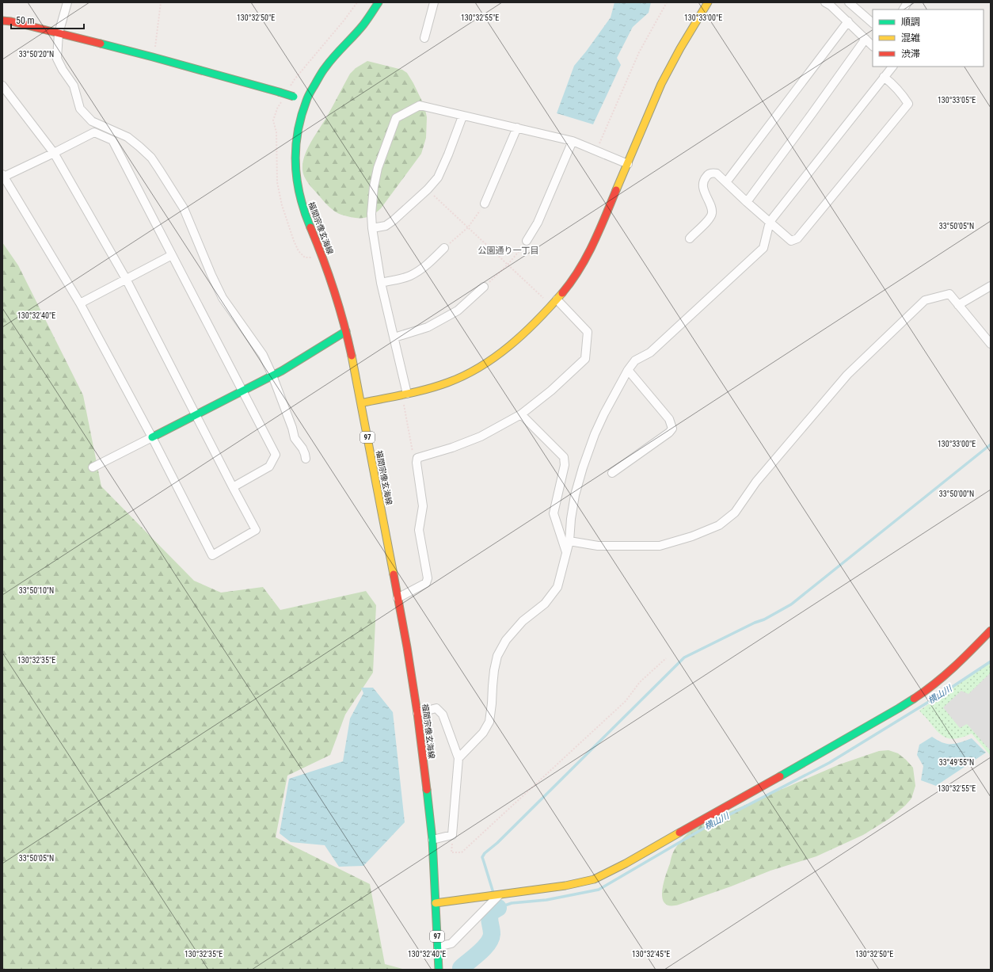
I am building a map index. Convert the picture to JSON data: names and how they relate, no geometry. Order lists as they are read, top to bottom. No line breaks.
{"streets":{"street":["福間宗像玄海線","97"]},"districts":["公園通り一丁目"],"water":["横山川"],"legend":["順調","混雑","渋滞"],"scale_bar":"50 m","coordinates":["130°32'55\"E","130°33'00\"E","130°32'50\"E","33°50'20\"N","130°33'05\"E","33°50'05\"N","130°32'40\"E","33°50'00\"N","33°50'10\"N","130°32'35\"E","33°49'55\"N","130°32'45\"E"]}
